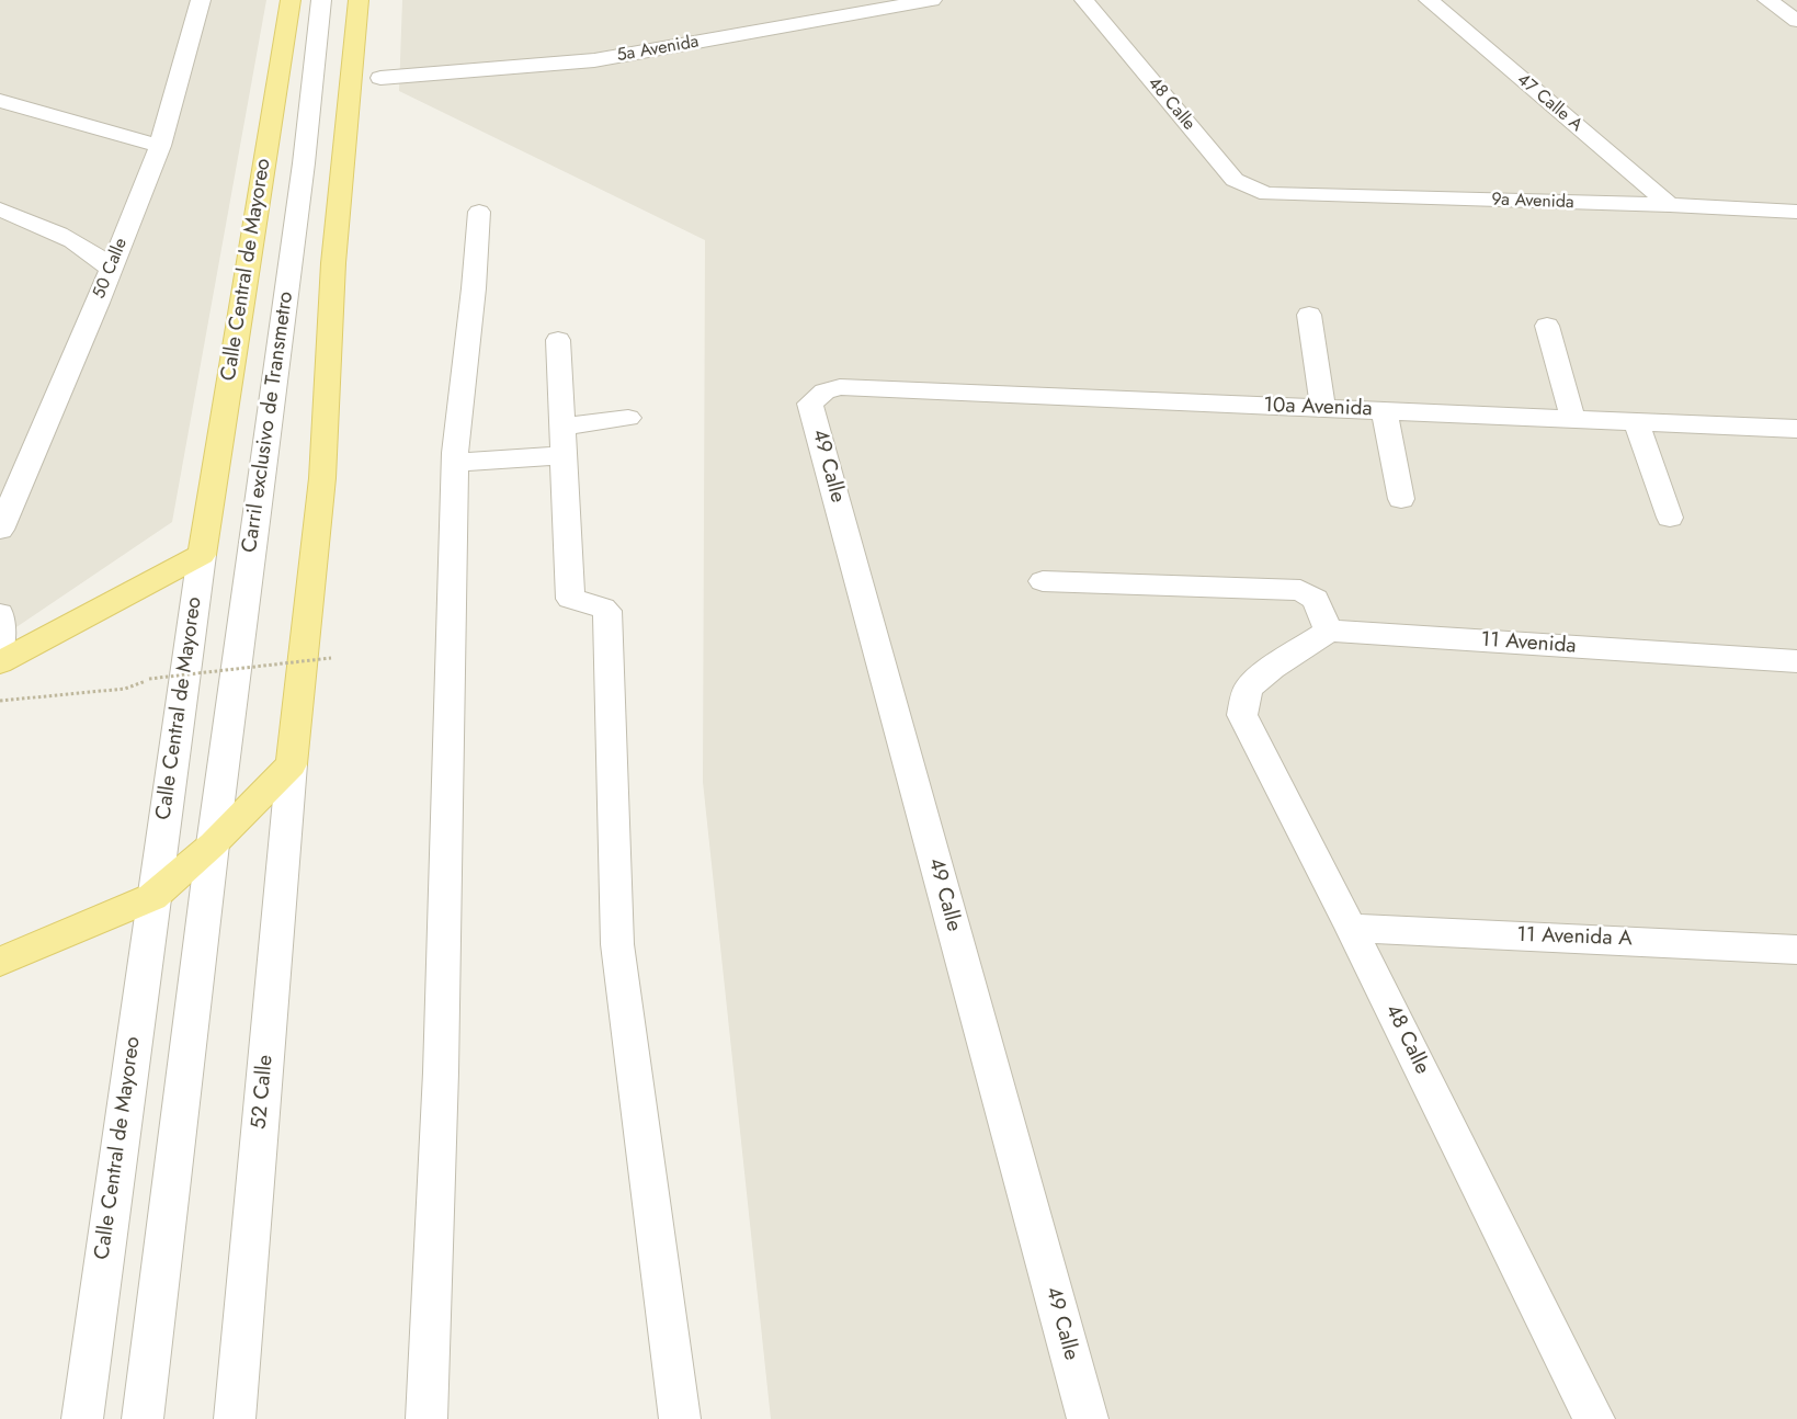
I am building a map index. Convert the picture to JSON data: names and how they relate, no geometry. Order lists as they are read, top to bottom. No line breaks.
{"streets":{"main road":["Calle Central de Mayoreo"],"street":["5a Avenida","47 Calle A","48 Calle","9a Avenida","50 Calle","10a Avenida","Carril exclusivo de Transmetro","49 Calle","11 Avenida","11 Avenida A","52 Calle"]},"crossings":[["47 Calle A","9a Avenida"],["48 Calle","9a Avenida"],["48 Calle","11 Avenida"],["48 Calle","11 Avenida A"],["10a Avenida","49 Calle"]]}
